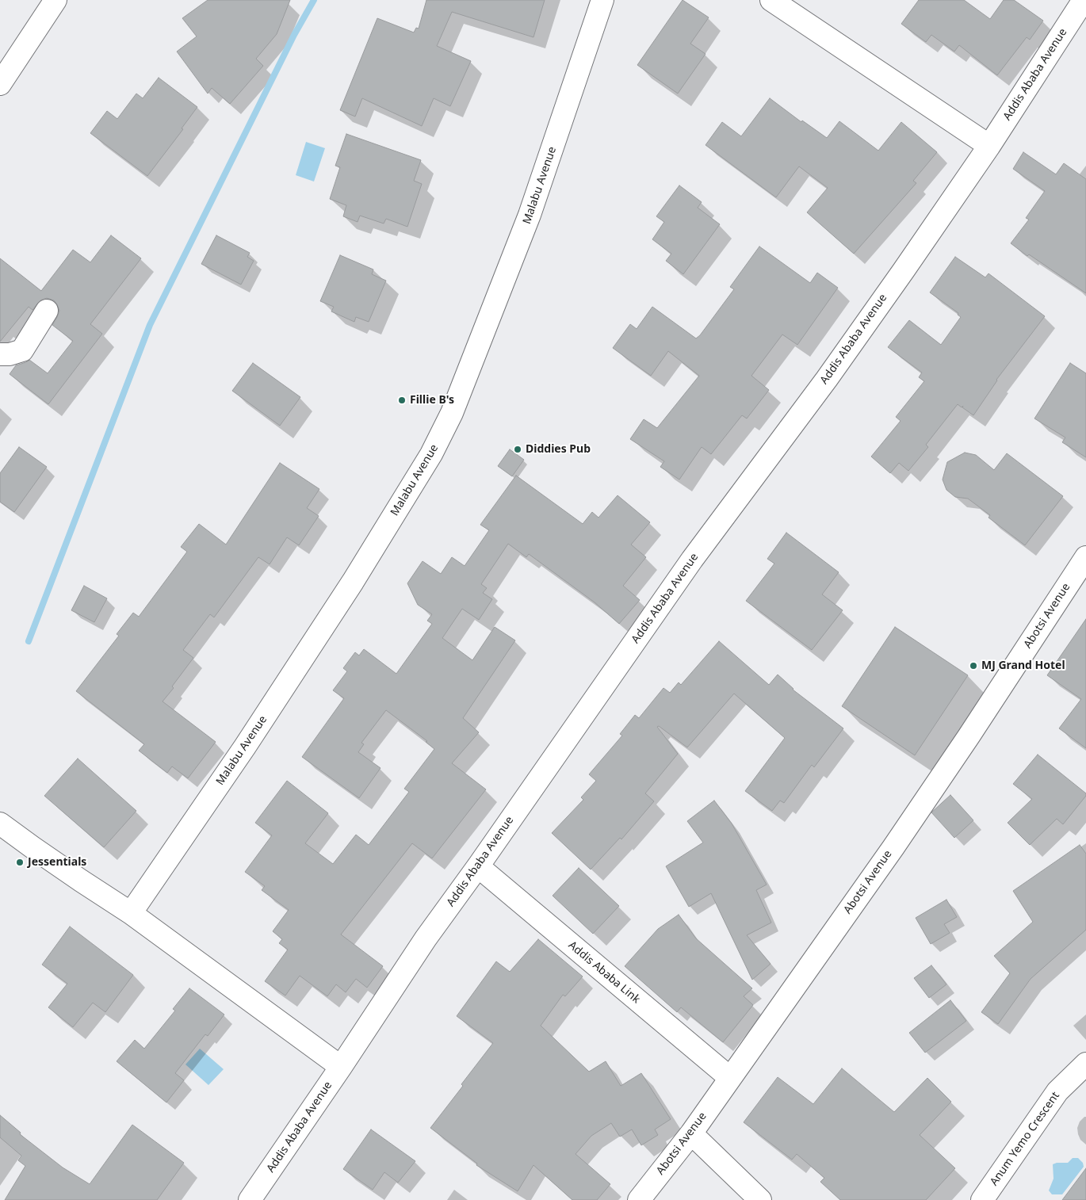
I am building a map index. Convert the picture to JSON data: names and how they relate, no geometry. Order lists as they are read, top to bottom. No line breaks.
{"streets":{"street":["Addis Ababa Avenue","Malabu Avenue","Abotsi Avenue","Addis Ababa Link","Anum Yemo Crescent"]},"crossings":[["Addis Ababa Avenue","Addis Ababa Link"],["Abotsi Avenue","Addis Ababa Link"]],"places":["Fillie B's","Diddies Pub","MJ Grand Hotel","Jessentials"]}
